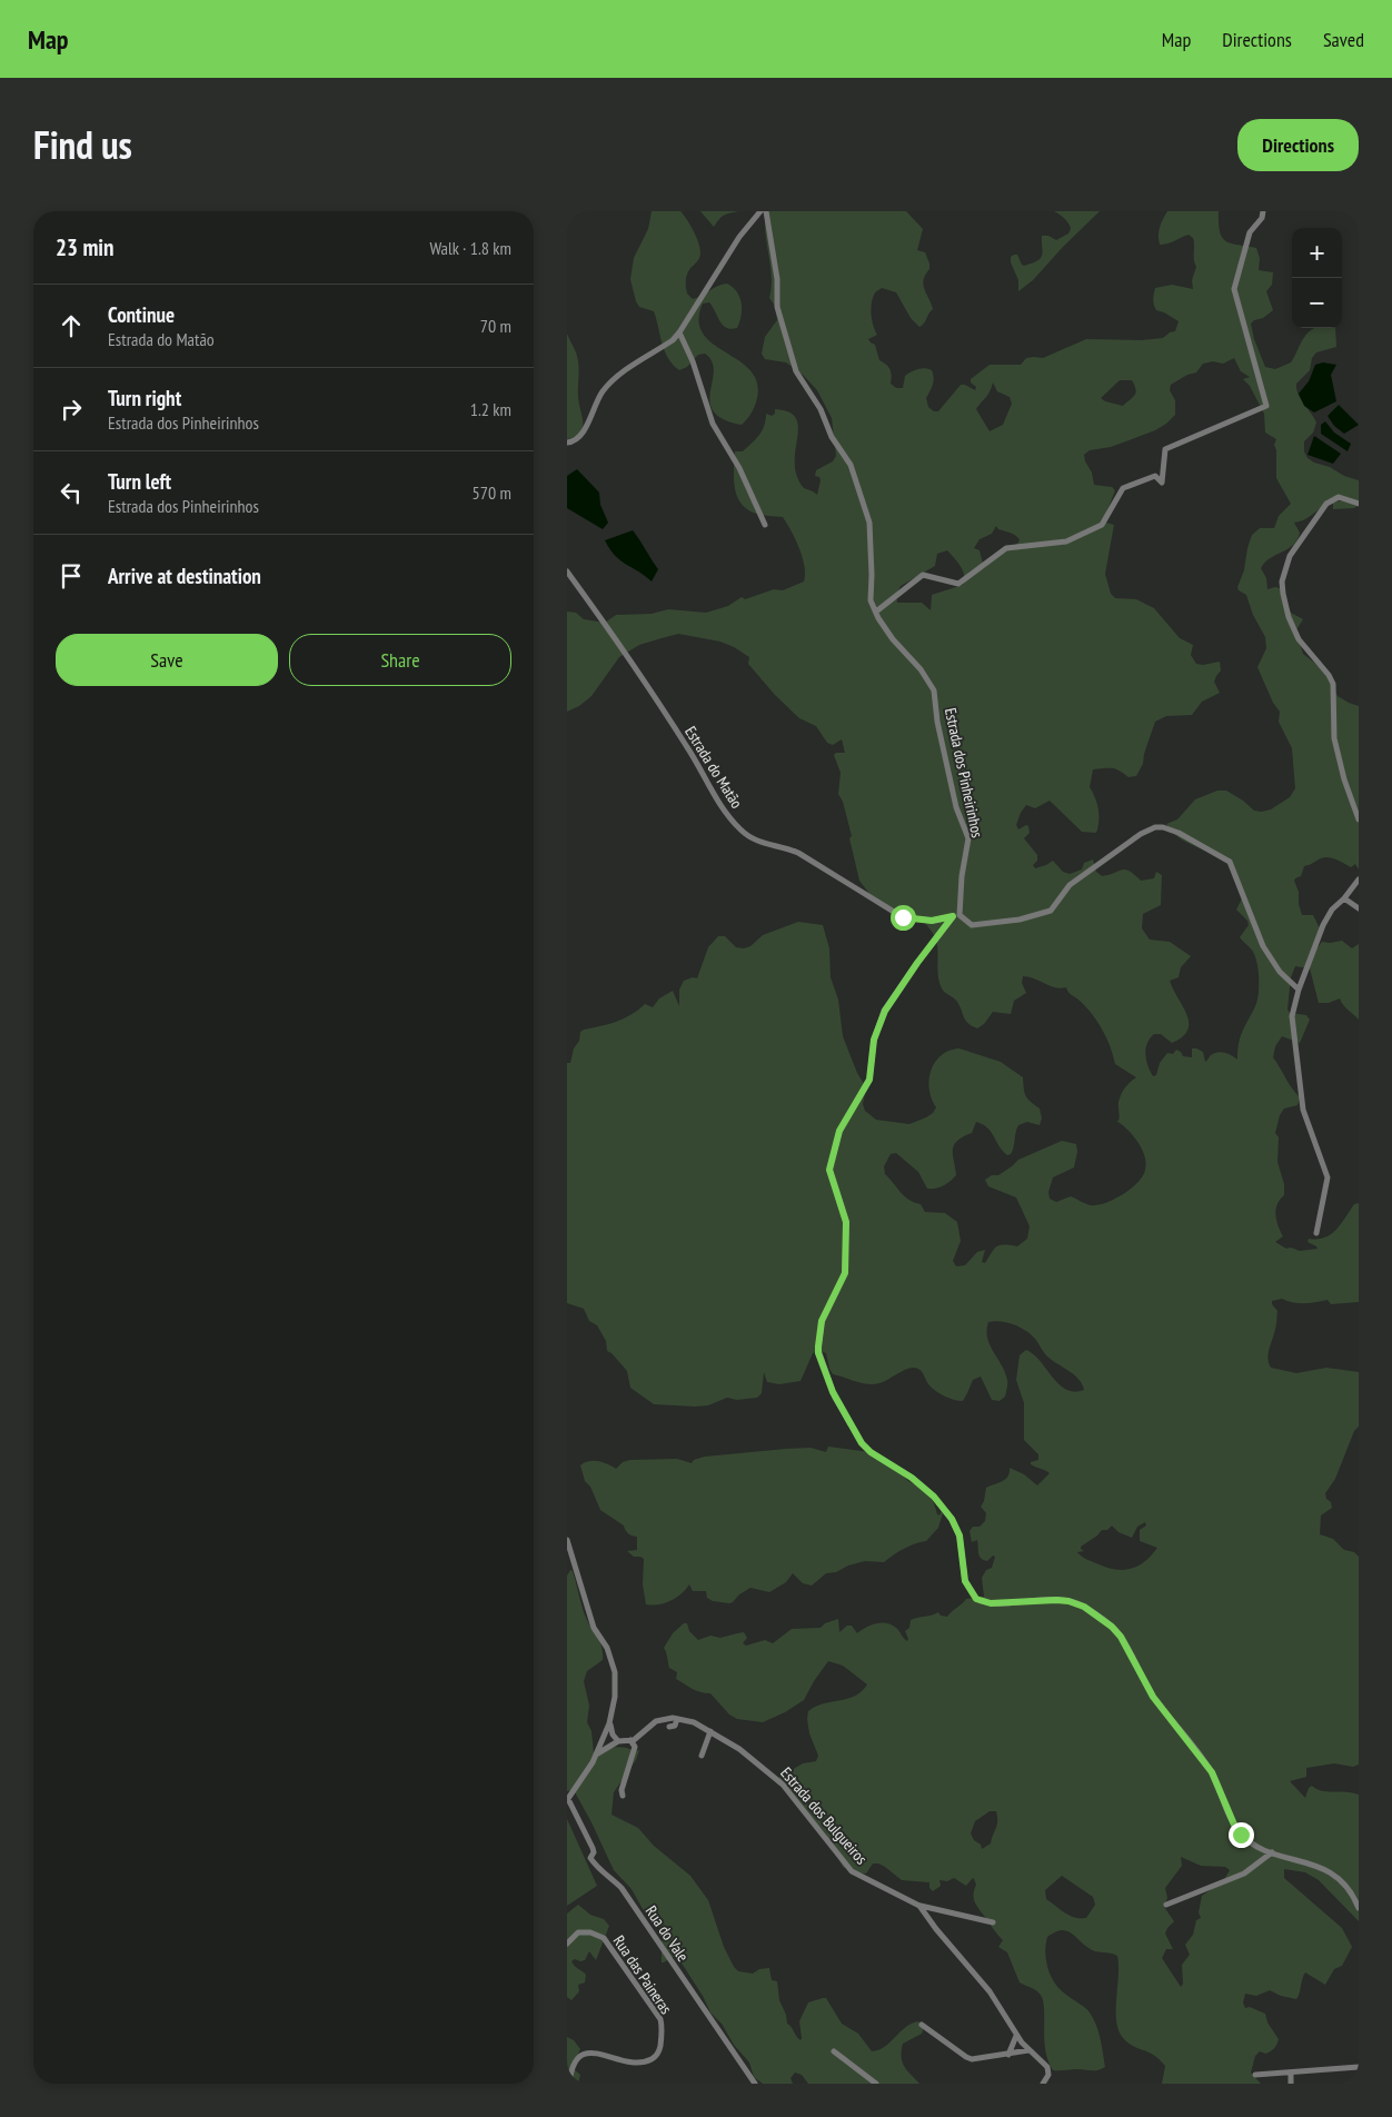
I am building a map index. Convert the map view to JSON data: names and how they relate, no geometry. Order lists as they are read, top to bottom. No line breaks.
{"streets":{"street":["Estrada do Matão","Estrada dos Pinheirinhos","Estrada dos Bulgueiros","Rua do Vale","Rua das Paineras"]},"crossings":[["Estrada do Matão","Estrada dos Pinheirinhos"]],"page":{"header":"Map","nav":["Map","Directions","Saved"],"title":"Find us","buttons":["Directions",["Save","Share"]],"heading":["23 min","Walk · 1.8 km"],"map_buttons":["+","−"],"list":[["Continue","Estrada do Matão","70 m"],["Turn right","Estrada dos Pinheirinhos","1.2 km"],["Turn left","Estrada dos Pinheirinhos","570 m"],"Arrive at destination"]}}
